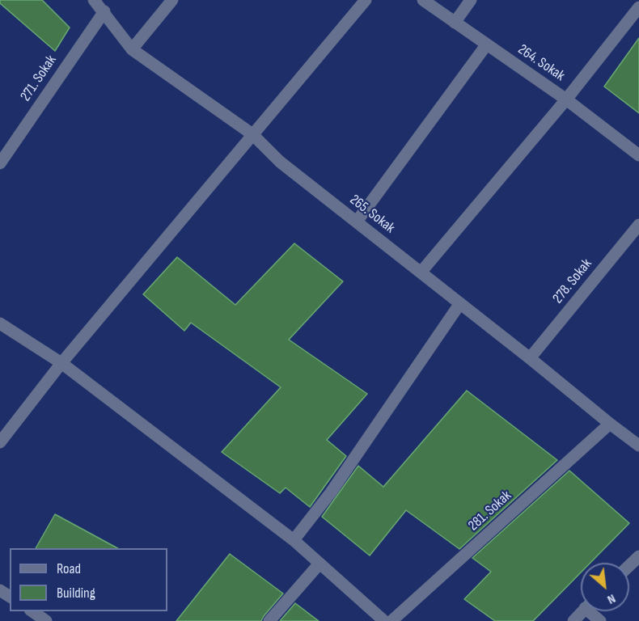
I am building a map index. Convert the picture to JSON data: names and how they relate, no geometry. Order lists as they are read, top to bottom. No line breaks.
{"streets":{"street":["264. Sokak","271. Sokak","265. Sokak","278. Sokak","281. Sokak"]},"crossings":[["271. Sokak","265. Sokak"],["265. Sokak","278. Sokak"],["265. Sokak","281. Sokak"]],"legend":["Road","Building"],"north":"bottom right"}
